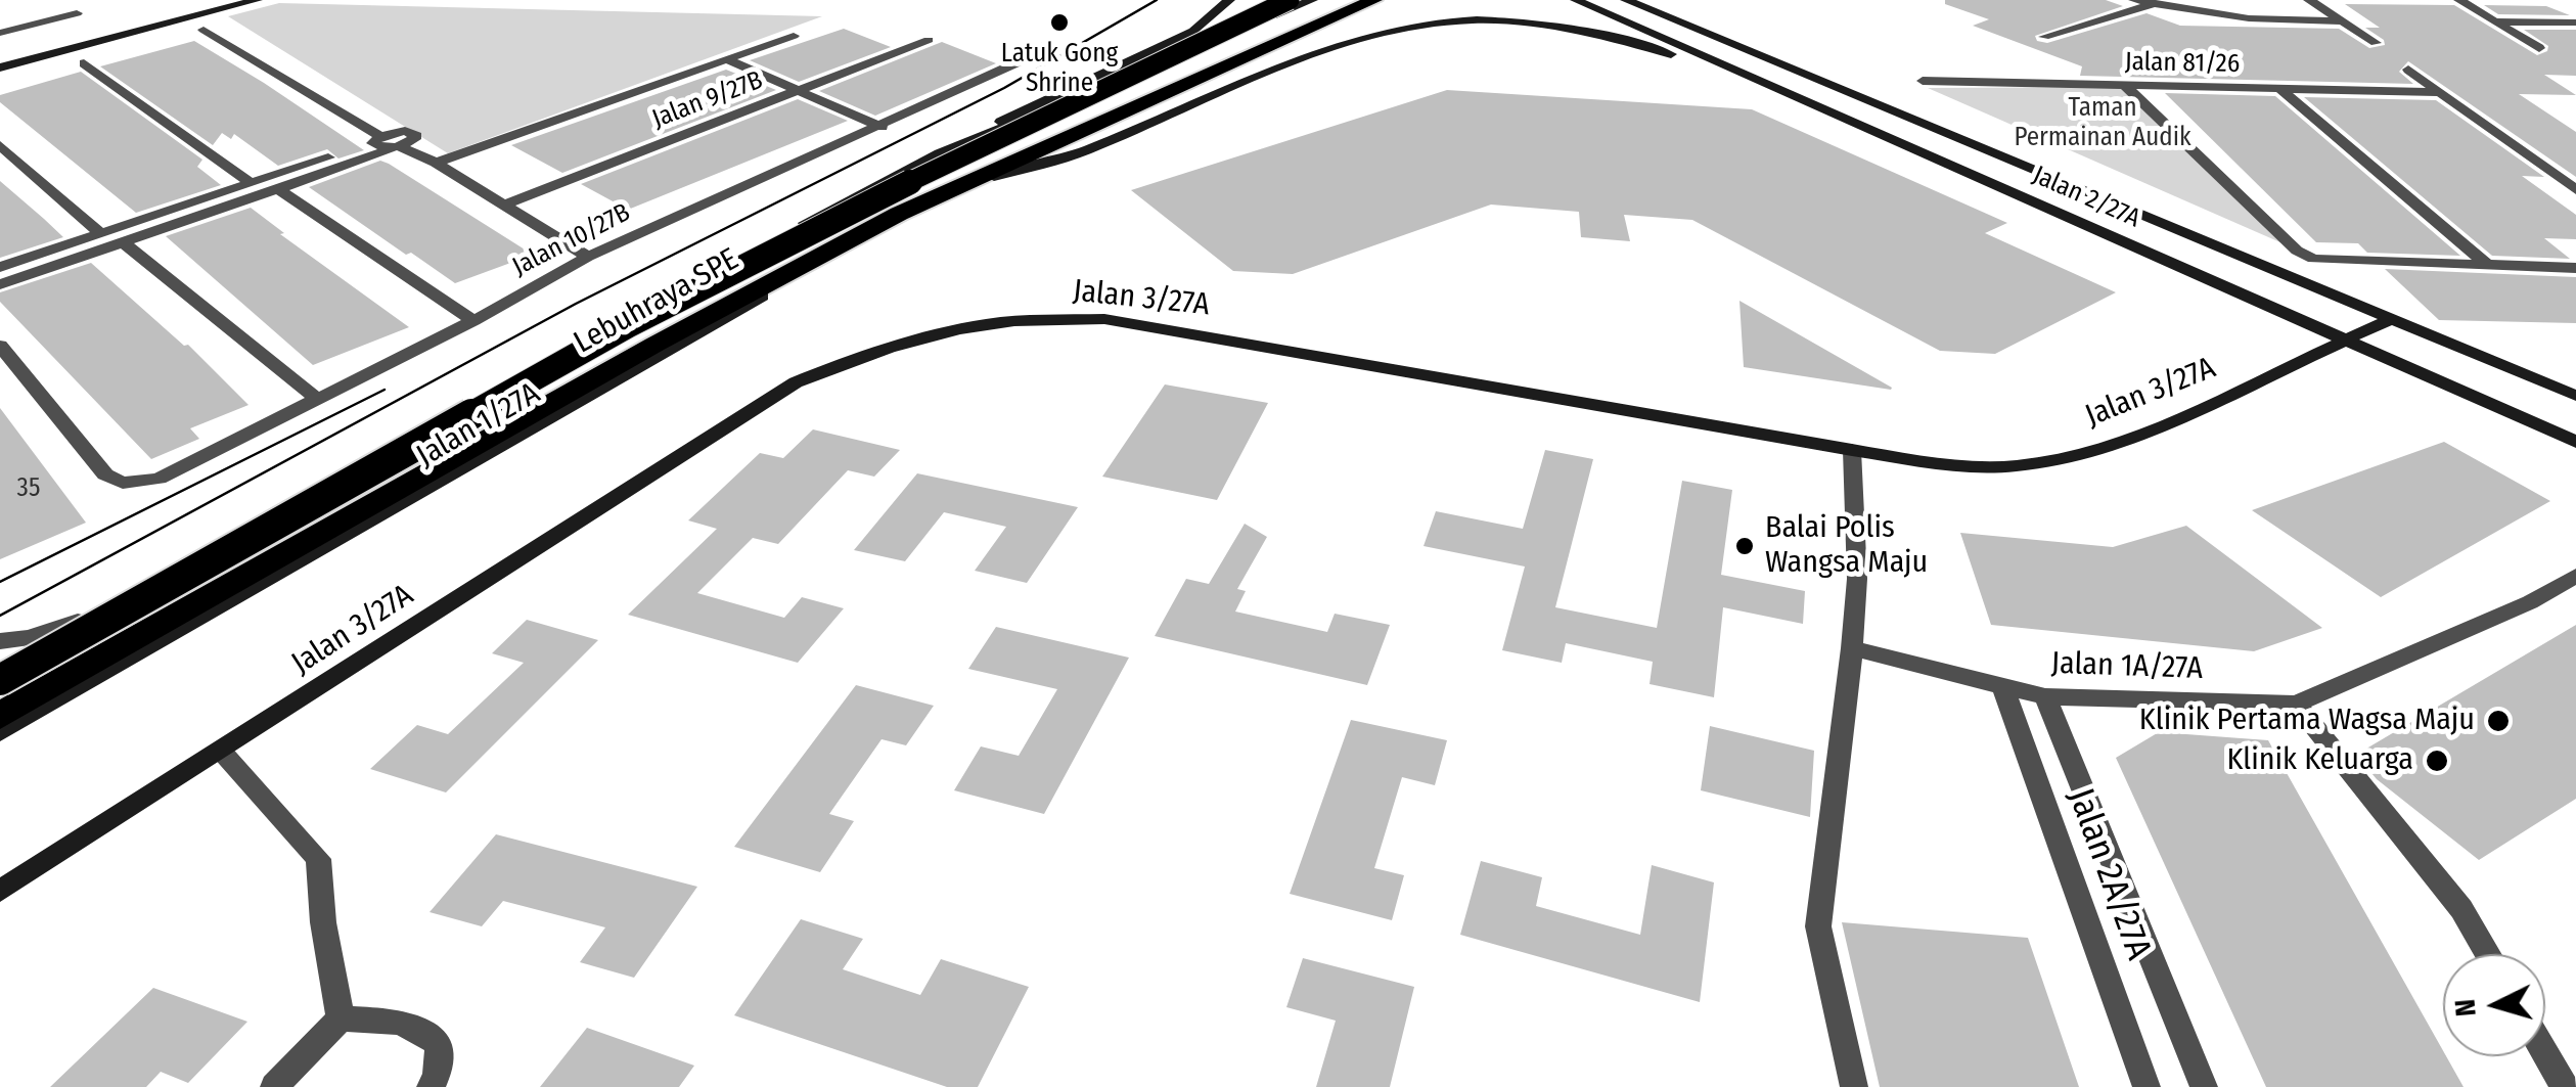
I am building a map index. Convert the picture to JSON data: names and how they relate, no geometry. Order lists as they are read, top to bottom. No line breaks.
{"streets":{"highway":["Lebuhraya SPE"],"main road":["Jalan 2/27A","Jalan 3/27A","Jalan 1/27A"],"street":["Jalan 81/26","Jalan 9/27B","Jalan 10/27B","Jalan 1A/27A","Jalan 2A/27A"]},"crossings":[["Jalan 2/27A","Jalan 3/27A"],["Jalan 1A/27A","Jalan 2A/27A"]],"parks":["Taman Permainan Audik"],"places":["Latuk Gong Shrine","Balai Polis Wangsa Maju","Klinik Pertama Wagsa Maju","Klinik Keluarga"],"house_numbers":["35"],"north":"left"}
